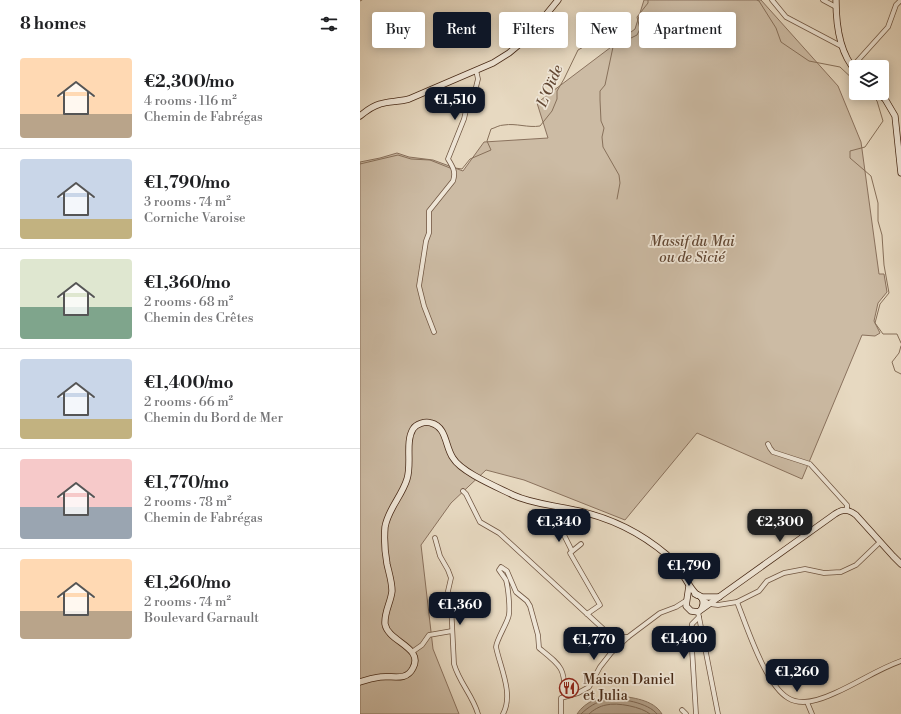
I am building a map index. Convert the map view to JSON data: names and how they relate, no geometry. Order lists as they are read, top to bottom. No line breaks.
{"water":["L'Oïde"],"parks":["Massif du Mai ou de Sicié"],"places":{"restaurant":["Maison Daniel et Julia"]},"page":{"heading":"8 homes","chip":["Buy","Rent","Filters","New","Apartment"],"list":[{"name":"€2,300/mo","note":"4 rooms · 116 m² · Chemin de Fabrégas"},{"name":"€1,790/mo","note":"3 rooms · 74 m² · Corniche Varoise"},{"name":"€1,360/mo","note":"2 rooms · 68 m² · Chemin des Crêtes"},{"name":"€1,400/mo","note":"2 rooms · 66 m² · Chemin du Bord de Mer"},{"name":"€1,770/mo","note":"2 rooms · 78 m² · Chemin de Fabrégas"},{"name":"€1,260/mo","note":"2 rooms · 74 m² · Boulevard Garnault"}],"price":["€1,510","€1,340","€2,300","€1,790","€1,360","€1,400","€1,770","€1,260"]}}
